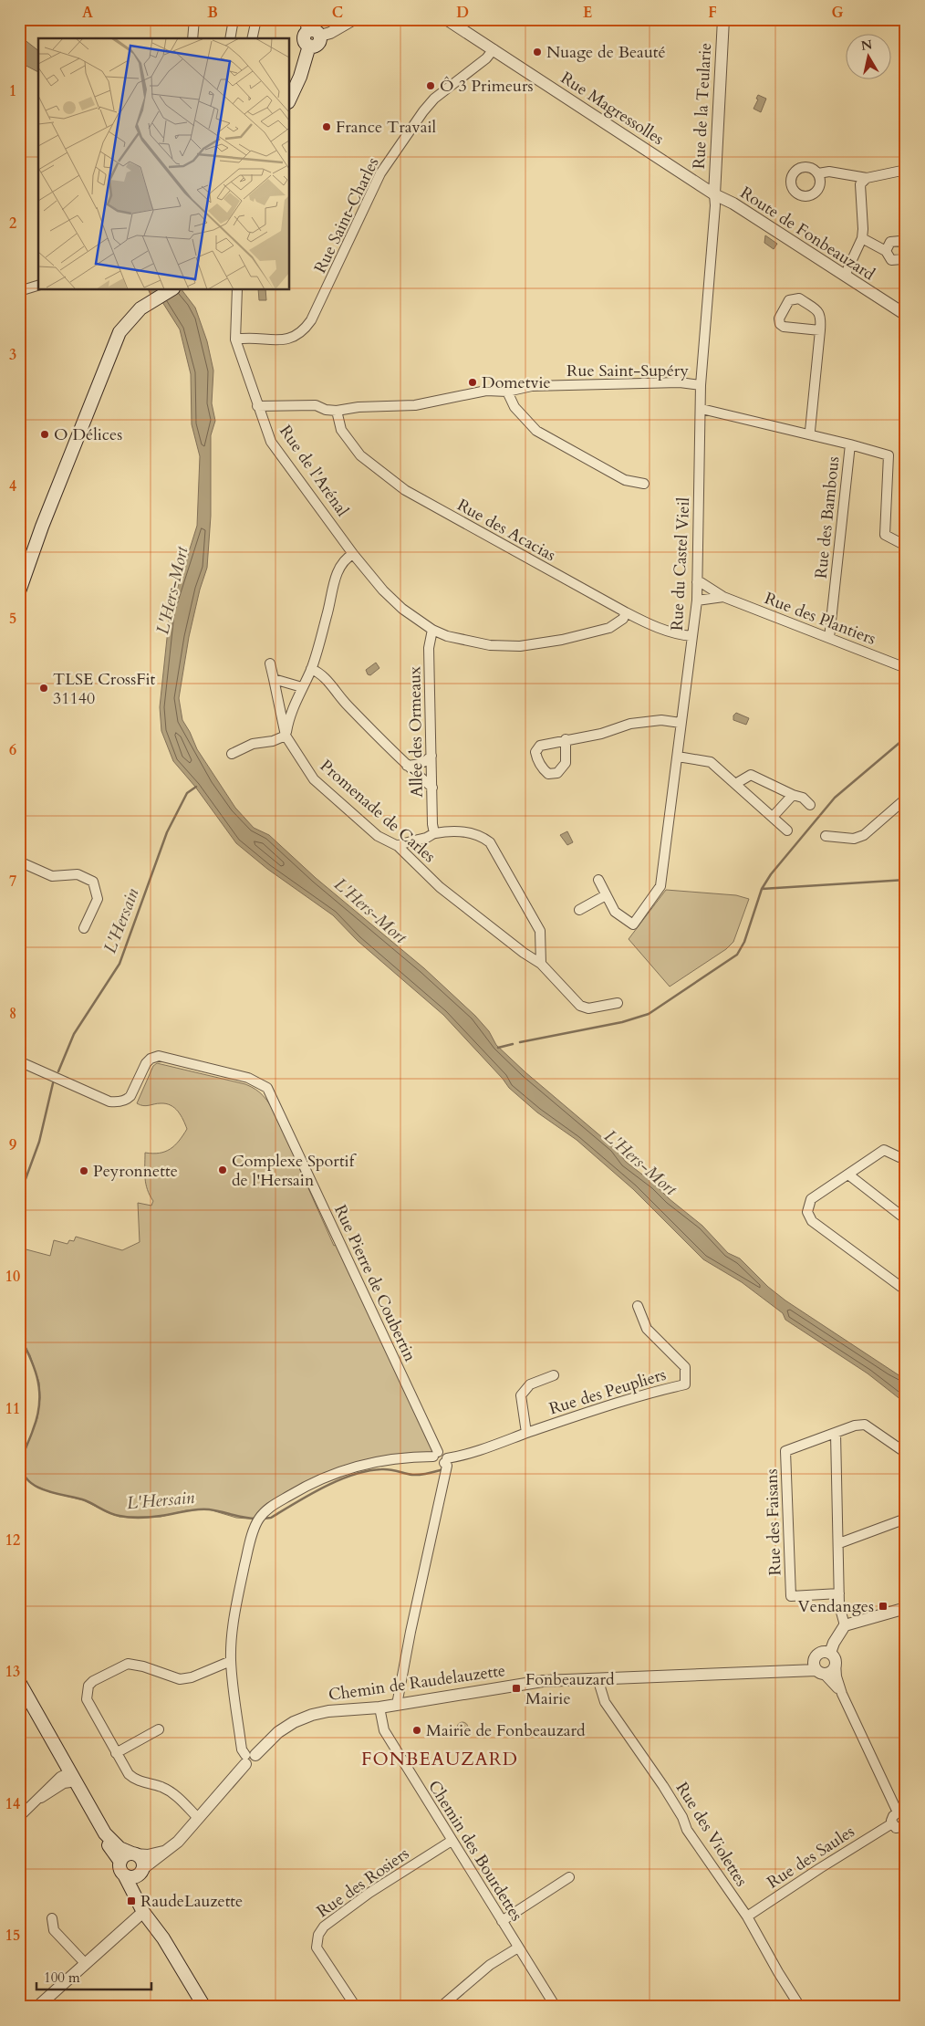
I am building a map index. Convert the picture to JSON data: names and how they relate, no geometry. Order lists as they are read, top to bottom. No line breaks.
{"streets":{"street":["Rue de la Teularie","Rue Magressolles","Rue Saint-Charles","Route de Fonbeauzard","Rue Saint-Supéry","Rue de l'Arénal","Rue des Bambous","Rue des Acacias","Rue du Castel Vieil","Rue des Plantiers","Allée des Ormeaux","Promenade de Carles","Rue Pierre de Coubertin","Rue des Peupliers","Rue des Faisans","Chemin de Raudelauzette","Rue des Violettes","Chemin des Bourdettes","Rue des Saules","Rue des Rosiers"]},"crossings":[["Rue de la Teularie","Rue Magressolles"],["Rue de la Teularie","Route de Fonbeauzard"],["Rue de la Teularie","Rue du Castel Vieil"],["Rue Magressolles","Rue Saint-Charles"],["Rue Magressolles","Route de Fonbeauzard"],["Rue Magressolles","Rue du Castel Vieil"],["Rue Saint-Charles","Rue de l'Arénal"],["Route de Fonbeauzard","Rue du Castel Vieil"],["Rue Saint-Supéry","Rue de l'Arénal"],["Rue Saint-Supéry","Rue des Acacias"],["Rue Saint-Supéry","Rue du Castel Vieil"],["Rue de l'Arénal","Rue des Acacias"],["Rue de l'Arénal","Allée des Ormeaux"],["Rue des Bambous","Rue du Castel Vieil"],["Rue des Bambous","Rue des Plantiers"],["Rue des Acacias","Rue du Castel Vieil"],["Rue du Castel Vieil","Rue des Plantiers"],["Chemin de Raudelauzette","Rue des Violettes"],["Chemin de Raudelauzette","Chemin des Bourdettes"],["Rue des Violettes","Rue des Saules"],["Chemin des Bourdettes","Rue des Rosiers"]],"districts":["FONBEAUZARD"],"water":["L'Hers-Mort","L'Hersain"],"places":{"other":["Nuage de Beauté","Ô 3 Primeurs","France Travail","Dometvie","O Délices","TLSE CrossFit 31140","Complexe Sportif de l'Hersain","Peyronnette","Mairie de Fonbeauzard"],"transit":["Vendanges","Fonbeauzard Mairie","RaudeLauzette"]},"scale_bar":"100 m","north":"top","grid":{"columns":["A","B","C","D","E","F","G"],"rows":["1","2","3","4","5","6","7","8","9","10","11","12","13","14","15"]}}
